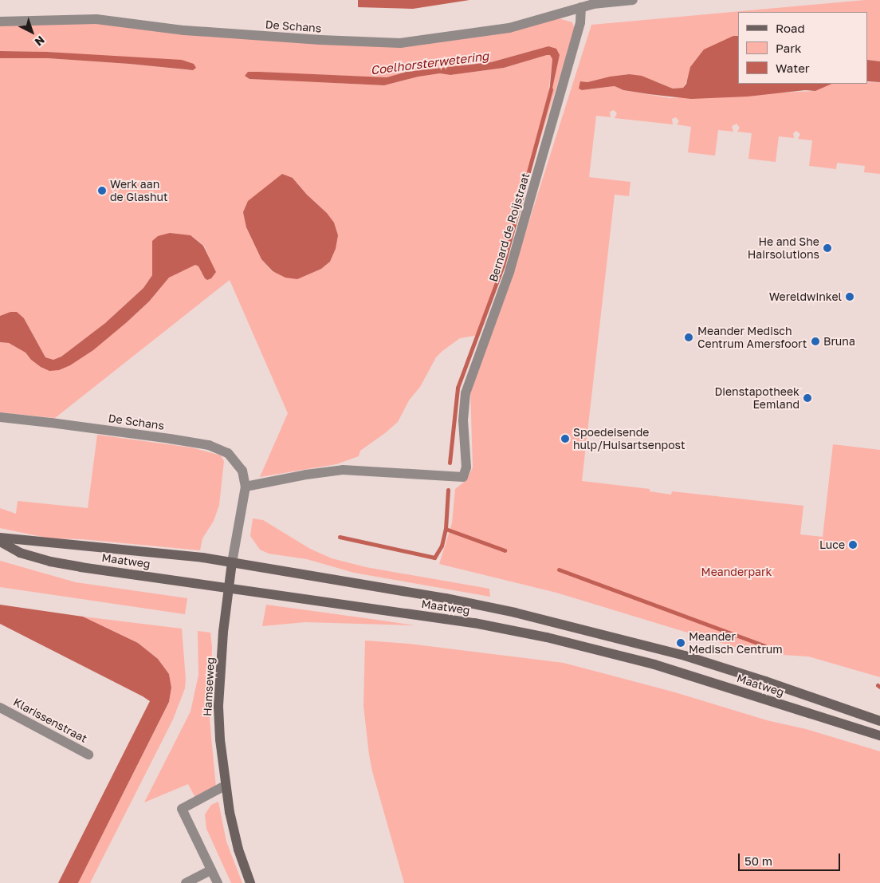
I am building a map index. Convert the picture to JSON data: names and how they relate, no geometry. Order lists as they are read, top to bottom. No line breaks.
{"streets":{"main road":["Maatweg","Hamseweg"],"street":["De Schans","Bernard de Roijstraat","Klarissenstraat"]},"crossings":[["De Schans","Bernard de Roijstraat"],["De Schans","Maatweg"],["De Schans","Hamseweg"],["Maatweg","Hamseweg"]],"water":["Coelhorsterwetering"],"parks":["Meanderpark"],"places":["Werk aan de Glashut","He and She Hairsolutions","Wereldwinkel","Meander Medisch Centrum Amersfoort","Bruna","Dienstapotheek Eemland","Spoedeisende hulp/Huisartsenpost","Luce","Meander Medisch Centrum"],"legend":["Road","Park","Water"],"scale_bar":"50 m","north":"bottom right"}
